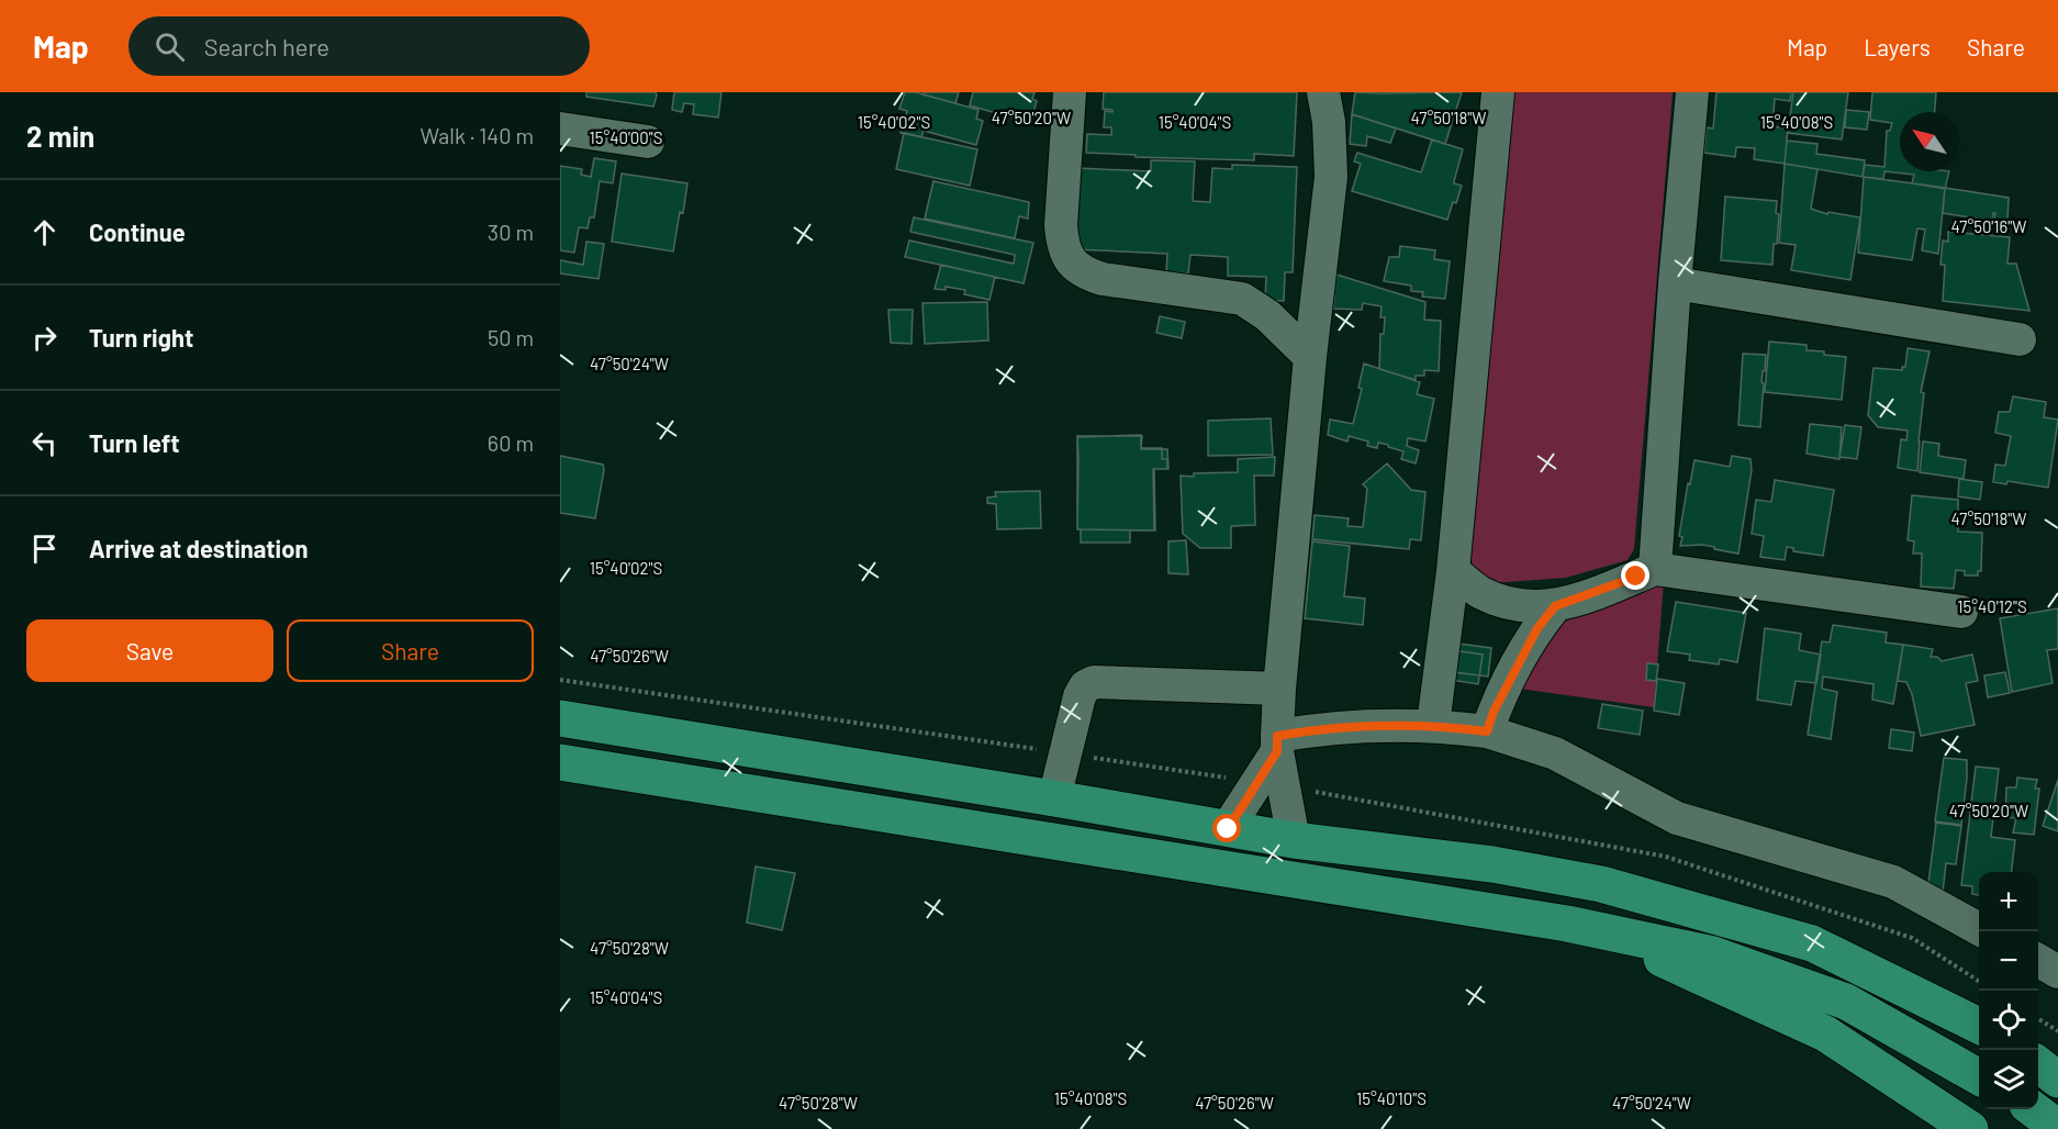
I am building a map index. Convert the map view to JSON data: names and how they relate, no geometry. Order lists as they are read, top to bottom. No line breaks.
{"north":"top left","page":{"header":"Map","search":"Search here","nav":["Map","Layers","Share"],"heading":["2 min","Walk · 140 m"],"list":[["Continue","30 m"],["Turn right","50 m"],["Turn left","60 m"],"Arrive at destination"],"buttons":["Save","Share"],"map_buttons":["+","−"]},"coordinates":["47°50'20\"W","47°50'18\"W","15°40'02\"S","15°40'04\"S","15°40'08\"S","15°40'00\"S","47°50'16\"W","47°50'24\"W","15°40'12\"S","47°50'26\"W","47°50'28\"W","15°40'10\"S"]}
